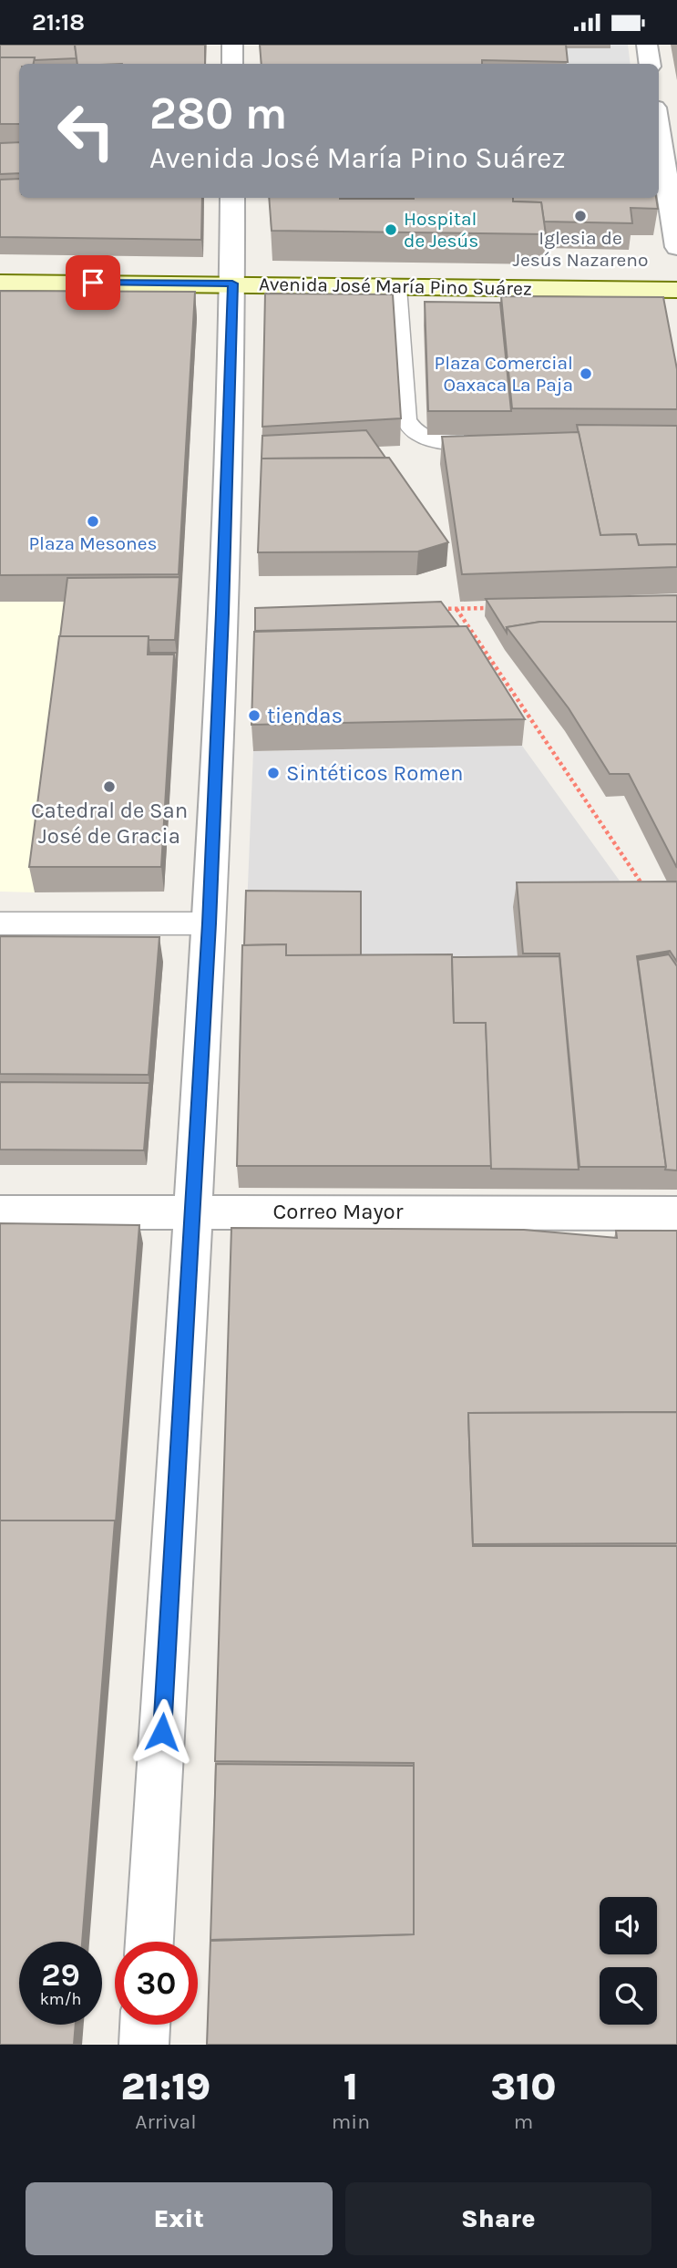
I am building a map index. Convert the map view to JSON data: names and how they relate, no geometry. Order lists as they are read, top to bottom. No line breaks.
{"streets":{"main road":["Avenida José María Pino Suárez"],"street":["Correo Mayor"]},"places":["Iglesia de Jesús Nazareno","Hospital de Jesús","Plaza Comercial Oaxaca La Paja","Plaza Mesones","tiendas","Sintéticos Romen","Catedral de San José de Gracia"],"page":{"status":"21:18","turn":["280 m","Avenida José María Pino Suárez"],"speed":"29 km/h","limit":"30","eta":["21:19","Arrival","1","min","310","m"],"buttons":["Exit","Share"]}}
